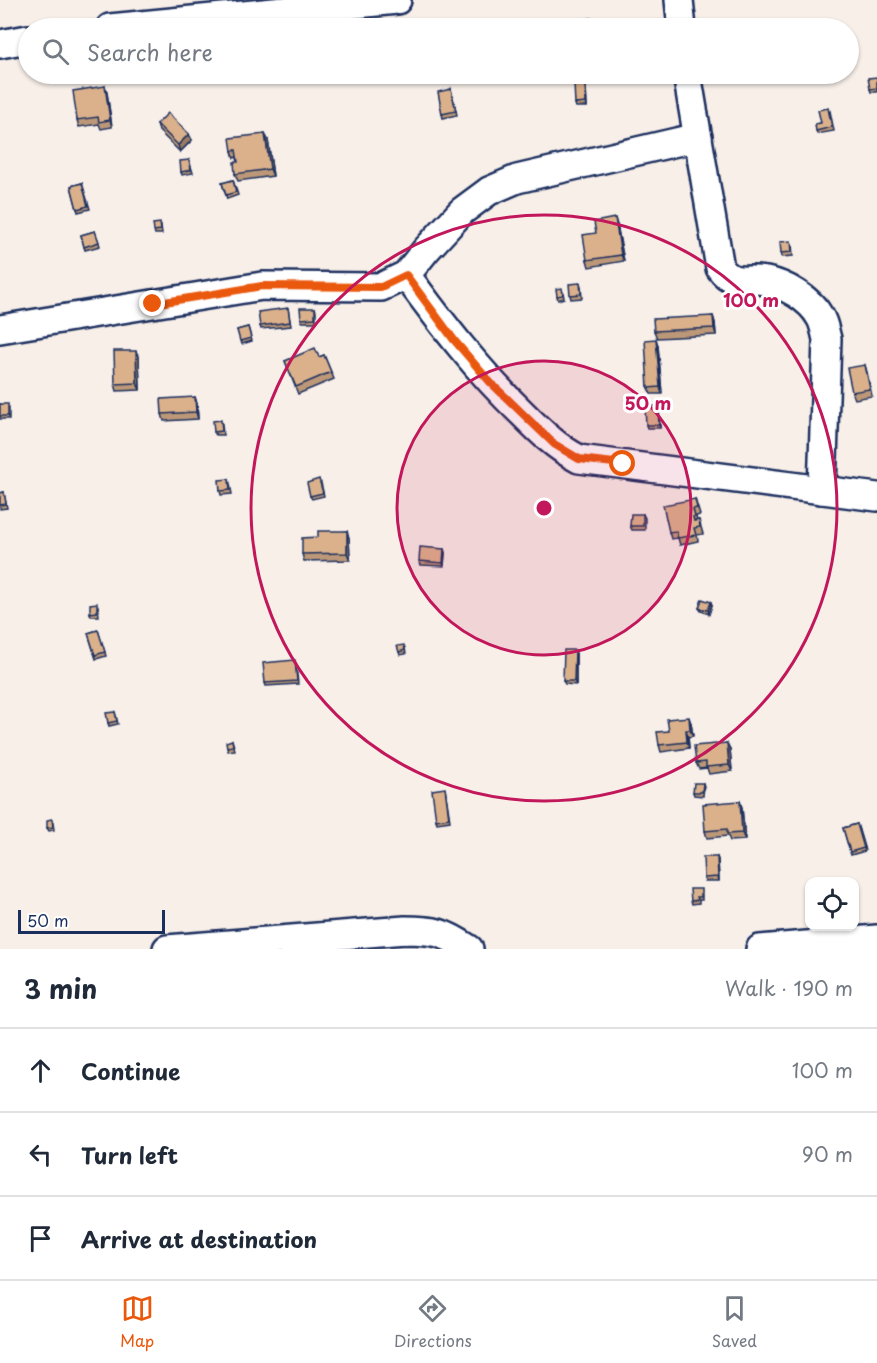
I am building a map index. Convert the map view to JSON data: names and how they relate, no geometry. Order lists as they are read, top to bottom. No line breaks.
{"scale_bar":"50 m","page":{"search":"Search here","scale":"50 m","heading":["3 min","Walk · 190 m"],"list":[["Continue","100 m"],["Turn left","90 m"],"Arrive at destination"],"nav":["Map","Directions","Saved"]},"rings":["100 m","50 m"]}
